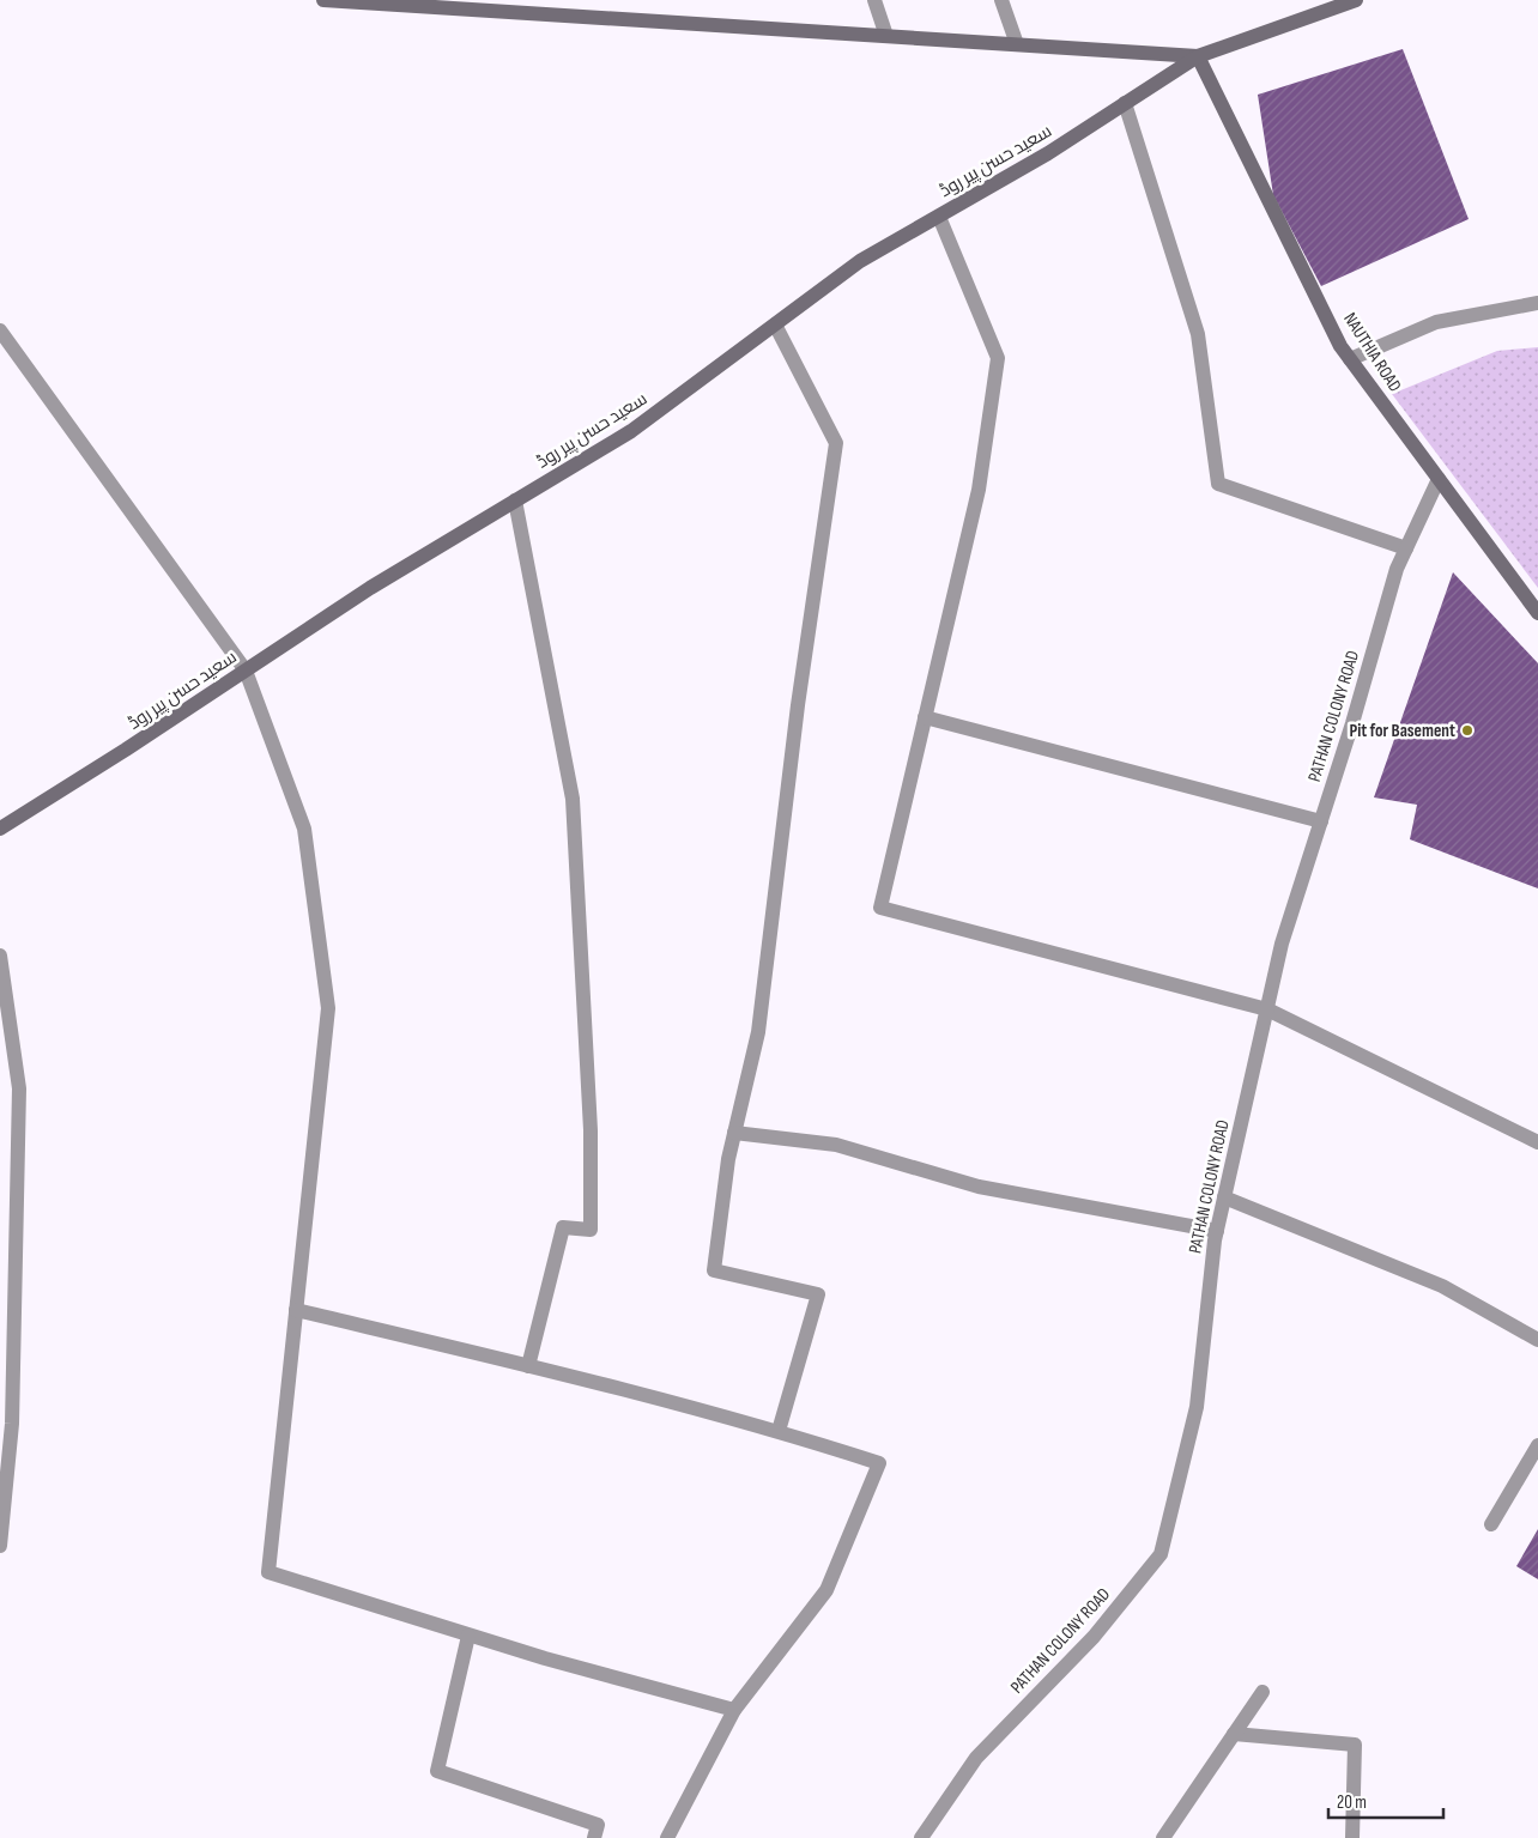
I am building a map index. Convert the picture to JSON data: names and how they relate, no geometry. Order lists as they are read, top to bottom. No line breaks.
{"streets":{"street":["سعید حسن پیر روڈ","NAUTHIA ROAD","PATHAN COLONY ROAD"]},"crossings":[["سعید حسن پیر روڈ","NAUTHIA ROAD"],["NAUTHIA ROAD","PATHAN COLONY ROAD"]],"places":["Pit for Basement"],"scale_bar":"20 m"}
